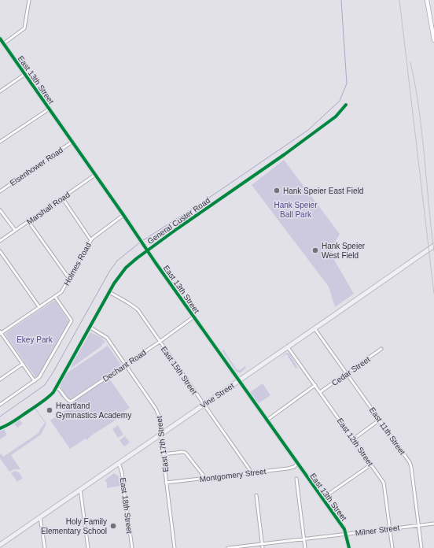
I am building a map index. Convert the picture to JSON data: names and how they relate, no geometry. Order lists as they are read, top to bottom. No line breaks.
{"streets":{"main road":["Vine Street"],"street":["East 13th Street","Eisenhower Road","Marshall Road","General Custer Road","Holmes Road","Dechant Road","East 15th Street","Cedar Street","East 11th Street","East 12th Street","East 17th Street","Montgomery Street","East 18th Street","Milner Street"]},"crossings":[["East 13th Street","Eisenhower Road"],["East 13th Street","Marshall Road"],["East 13th Street","General Custer Road"],["East 13th Street","Holmes Road"],["East 13th Street","Dechant Road"],["East 13th Street","Vine Street"],["East 13th Street","Montgomery Street"],["East 13th Street","Milner Street"],["General Custer Road","Dechant Road"],["General Custer Road","East 15th Street"],["General Custer Road","East 17th Street"],["Dechant Road","East 15th Street"],["Dechant Road","East 17th Street"],["East 15th Street","Vine Street"],["East 15th Street","Montgomery Street"],["Cedar Street","East 11th Street"],["Cedar Street","East 12th Street"],["Vine Street","East 11th Street"],["Vine Street","East 12th Street"],["Vine Street","East 17th Street"],["Vine Street","East 18th Street"],["East 11th Street","Milner Street"],["East 12th Street","Milner Street"],["East 17th Street","Montgomery Street"]],"parks":["Hank Speier Ball Park","Ekey Park"],"places":["Hank Speier East Field","Hank Speier West Field","Heartland Gymnastics Academy","Holy Family Elementary School"]}
